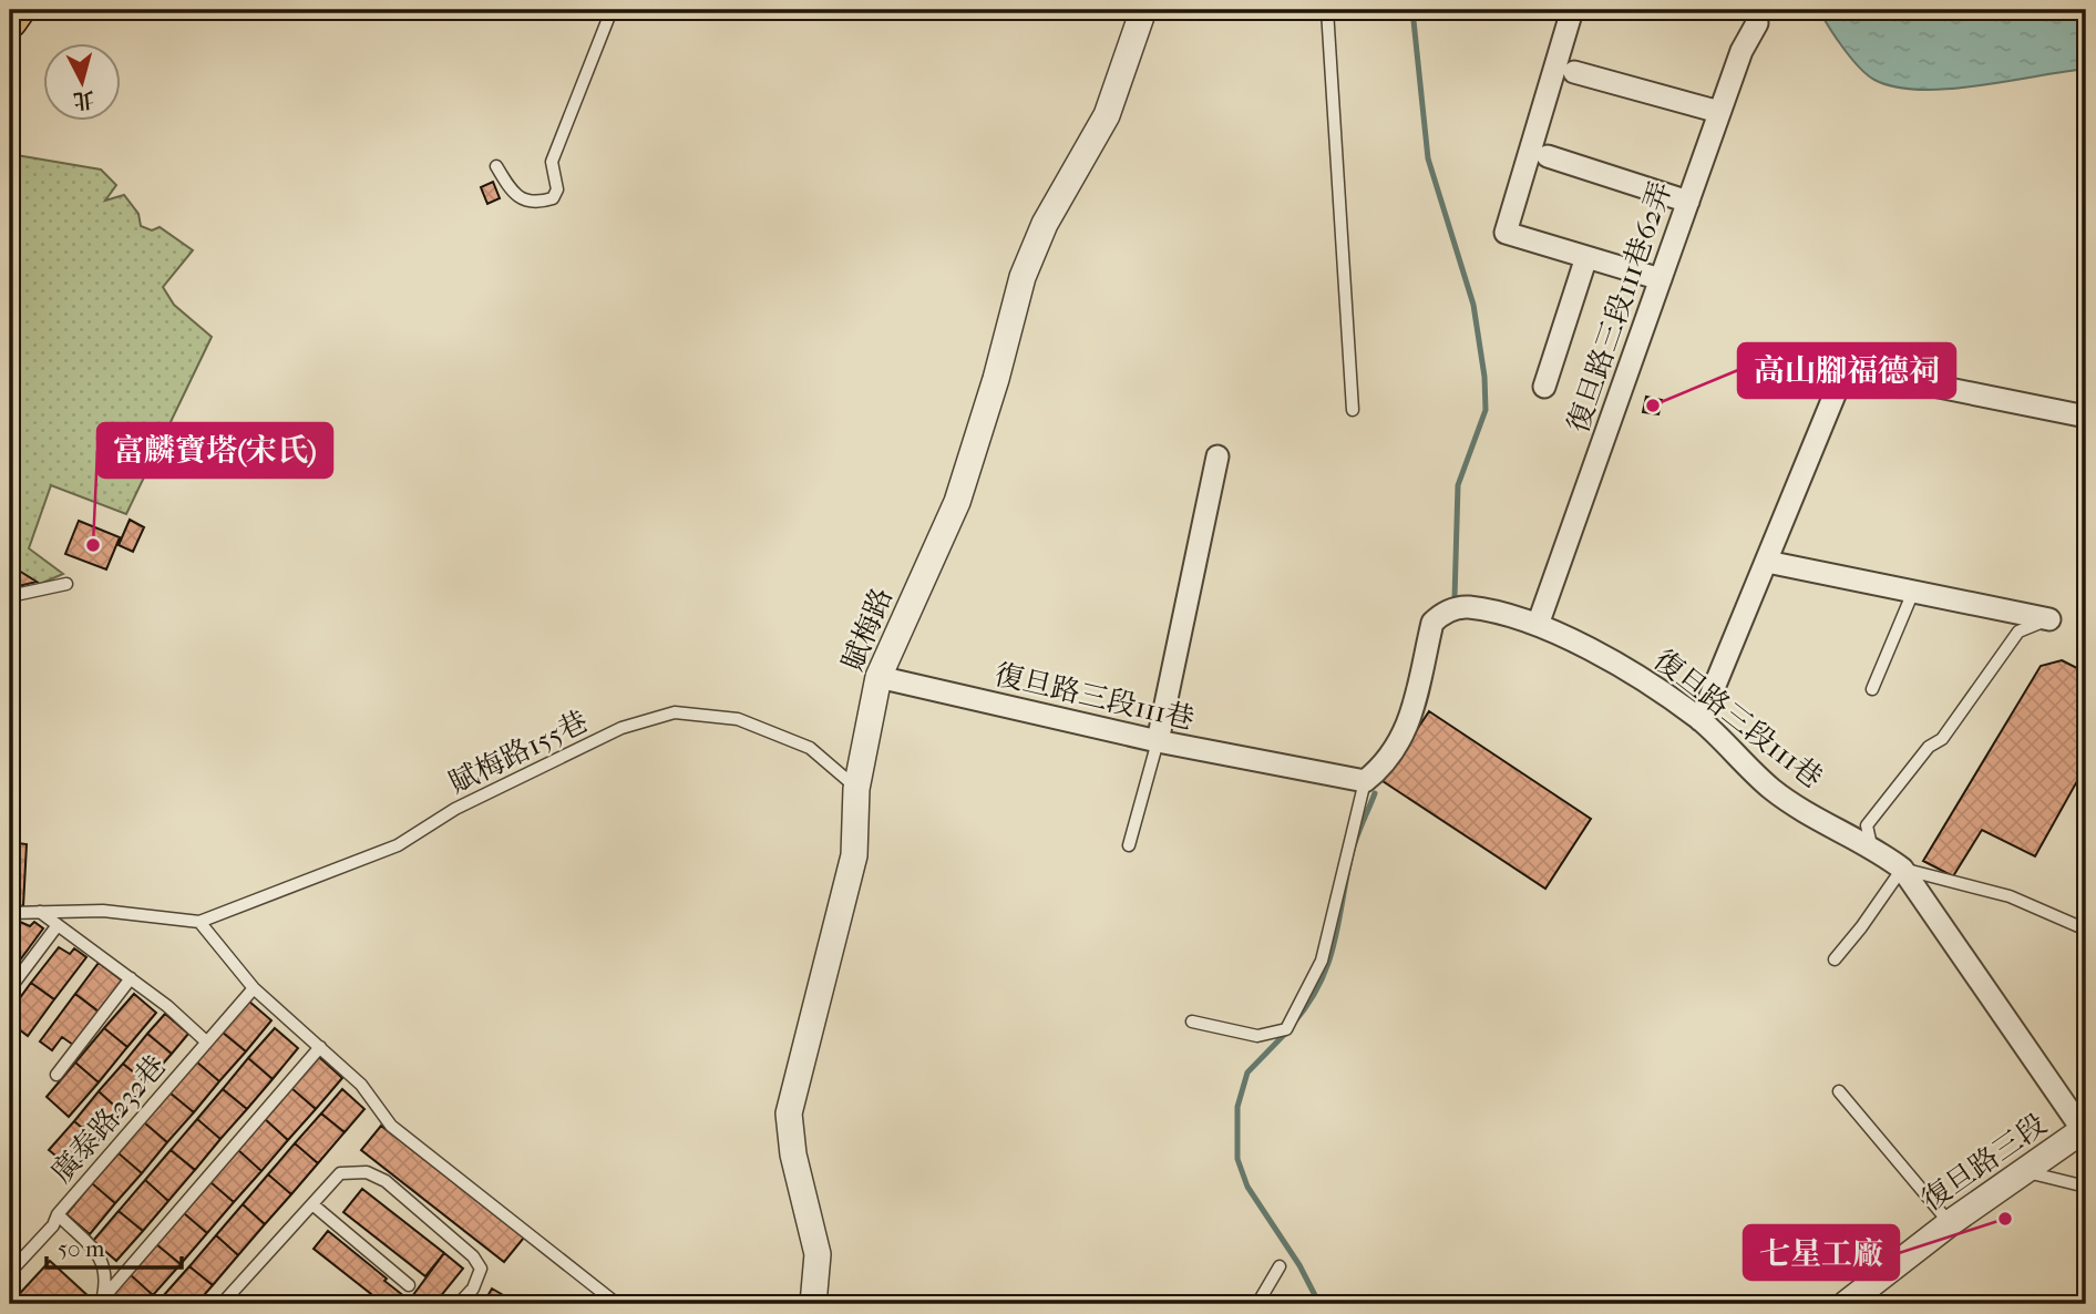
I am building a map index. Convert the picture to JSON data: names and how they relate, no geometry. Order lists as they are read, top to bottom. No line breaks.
{"streets":{"street":["復旦路三段111巷62弄","賦梅路","復旦路三段111巷","復旦路三段"],"lane":["賦梅路155巷","廣泰路232巷"]},"crossings":[["復旦路三段111巷62弄","復旦路三段111巷"],["賦梅路","復旦路三段111巷"],["賦梅路","賦梅路155巷"],["復旦路三段111巷","復旦路三段"]],"places":["高山腳福德祠","富麟寶塔(宋氏)","七星工廠"],"scale_bar":"50 m","north":"bottom"}
